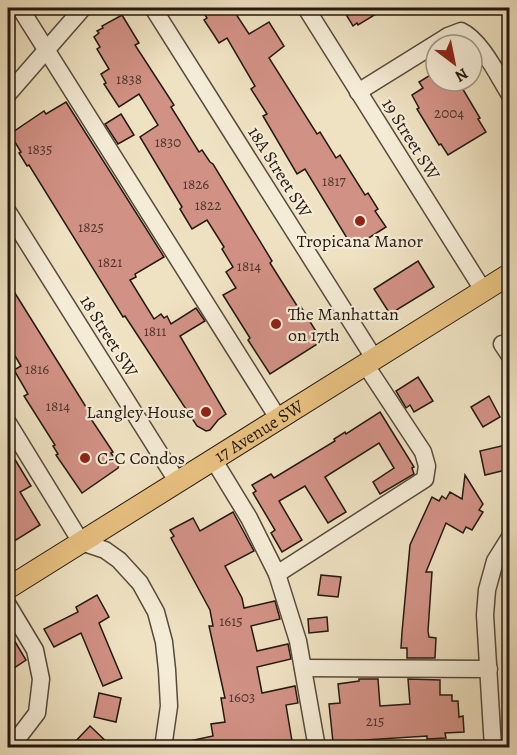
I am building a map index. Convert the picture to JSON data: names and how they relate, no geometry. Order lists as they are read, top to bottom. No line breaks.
{"streets":{"main road":["17 Avenue SW"],"street":["19 Street SW","18A Street SW","18 Street SW"]},"crossings":[["19 Street SW","17 Avenue SW"],["18A Street SW","17 Avenue SW"],["18 Street SW","17 Avenue SW"]],"places":["Tropicana Manor","The Manhattan on 17th","Langley House","C-C Condos"],"house_numbers":["1838","2004","1830","1835","1817","1826","1822","1825","1821","1814","1811","1816","1814","1615","1603","215"],"north":"bottom right"}
